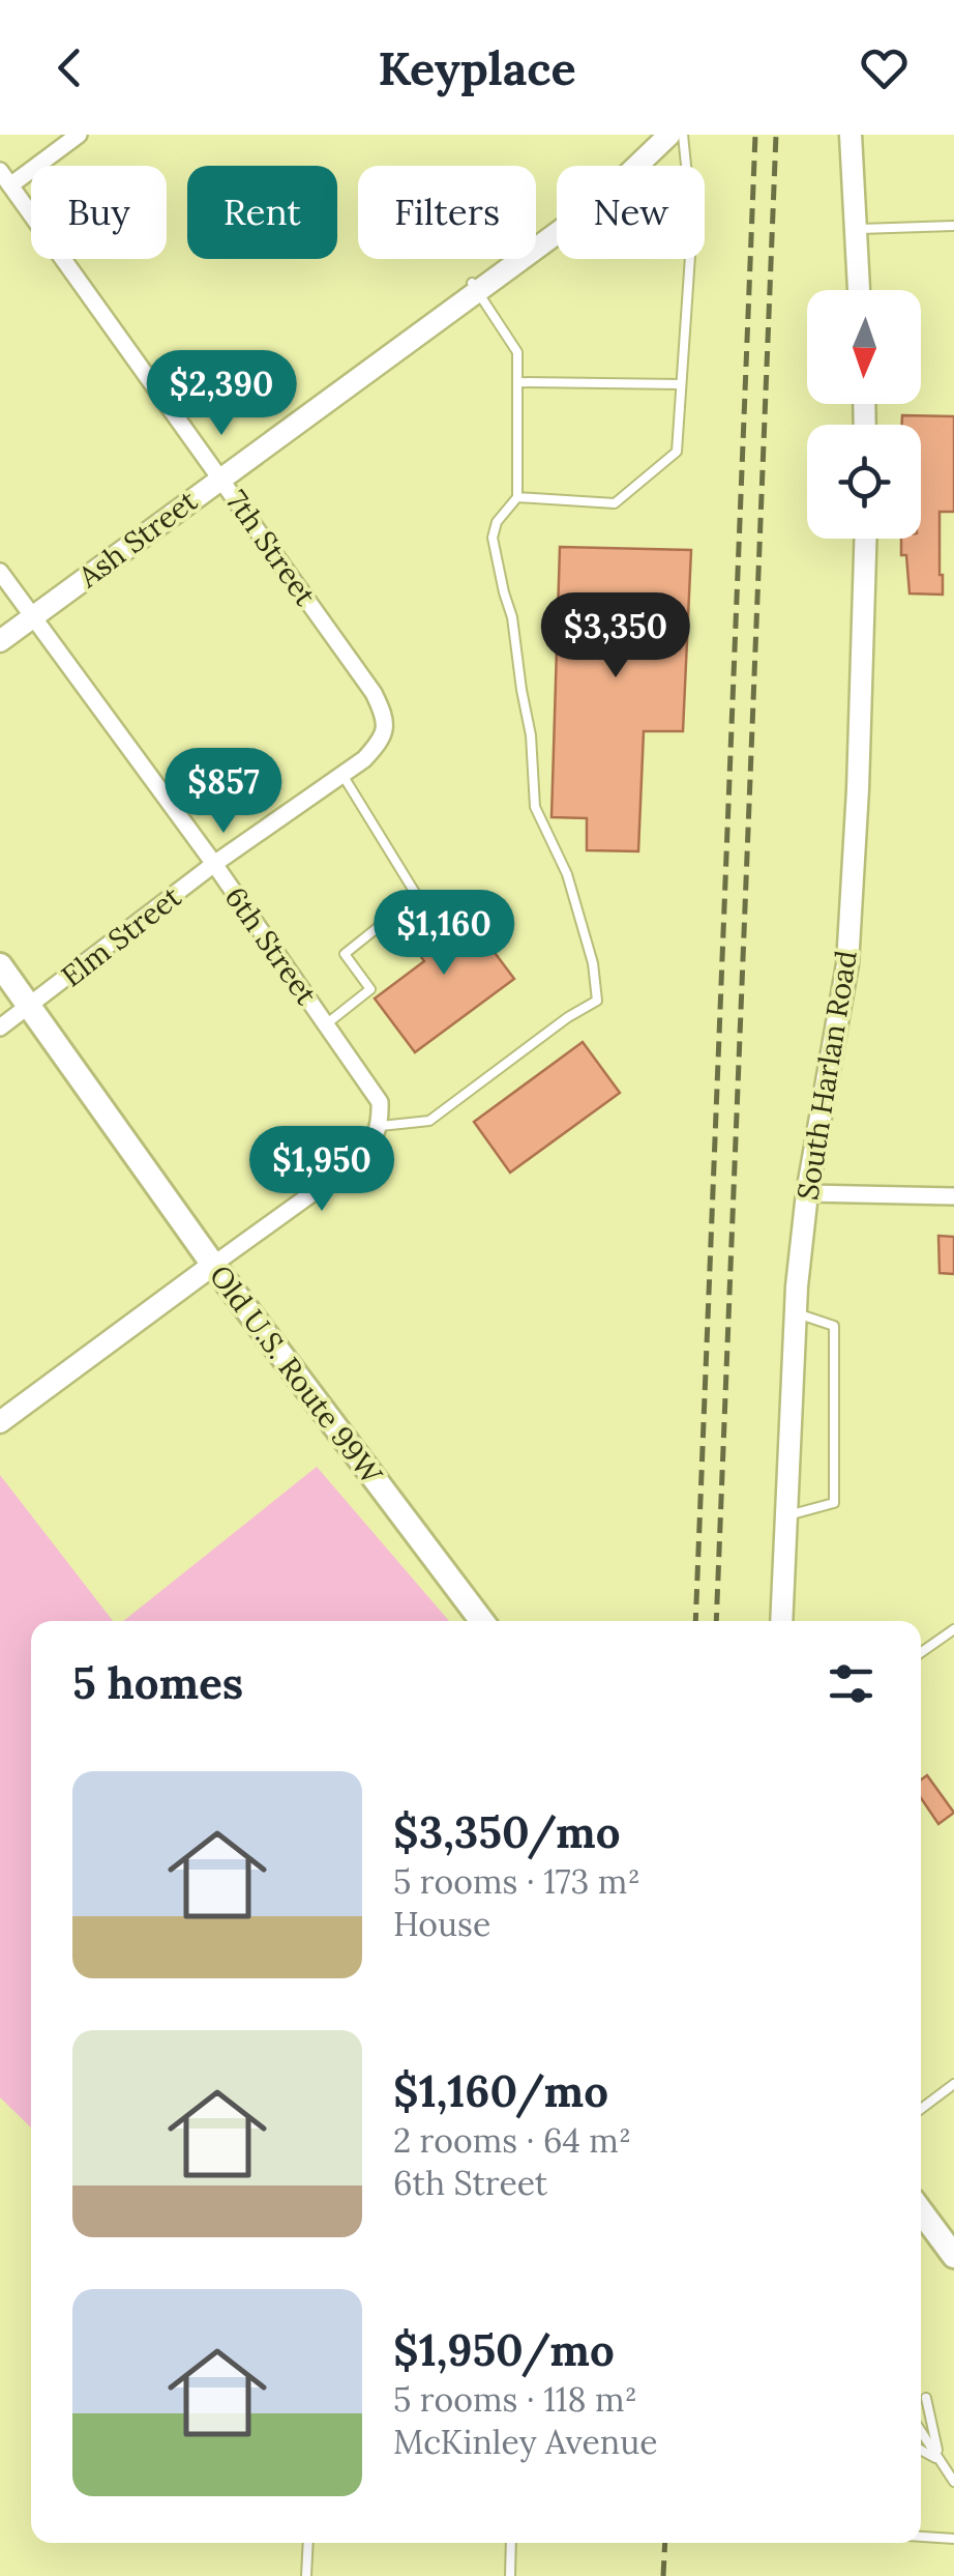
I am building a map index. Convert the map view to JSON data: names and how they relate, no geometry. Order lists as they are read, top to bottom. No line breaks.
{"streets":{"main road":["Old U.S. Route 99W"],"street":["Ash Street","7th Street","Elm Street","6th Street","South Harlan Road"]},"crossings":[["Ash Street","7th Street"],["Ash Street","6th Street"],["7th Street","Elm Street"],["Elm Street","6th Street"],["Elm Street","Old U.S. Route 99W"]],"north":"bottom","page":{"header":"Keyplace","chip":["Buy","Rent","Filters","New"],"price":["$2,390","$3,350","$857","$1,160","$1,950"],"heading":"5 homes","list":[{"name":"$3,350/mo","note":"5 rooms · 173 m² · House"},{"name":"$1,160/mo","note":"2 rooms · 64 m² · 6th Street"},{"name":"$1,950/mo","note":"5 rooms · 118 m² · McKinley Avenue"}]}}
